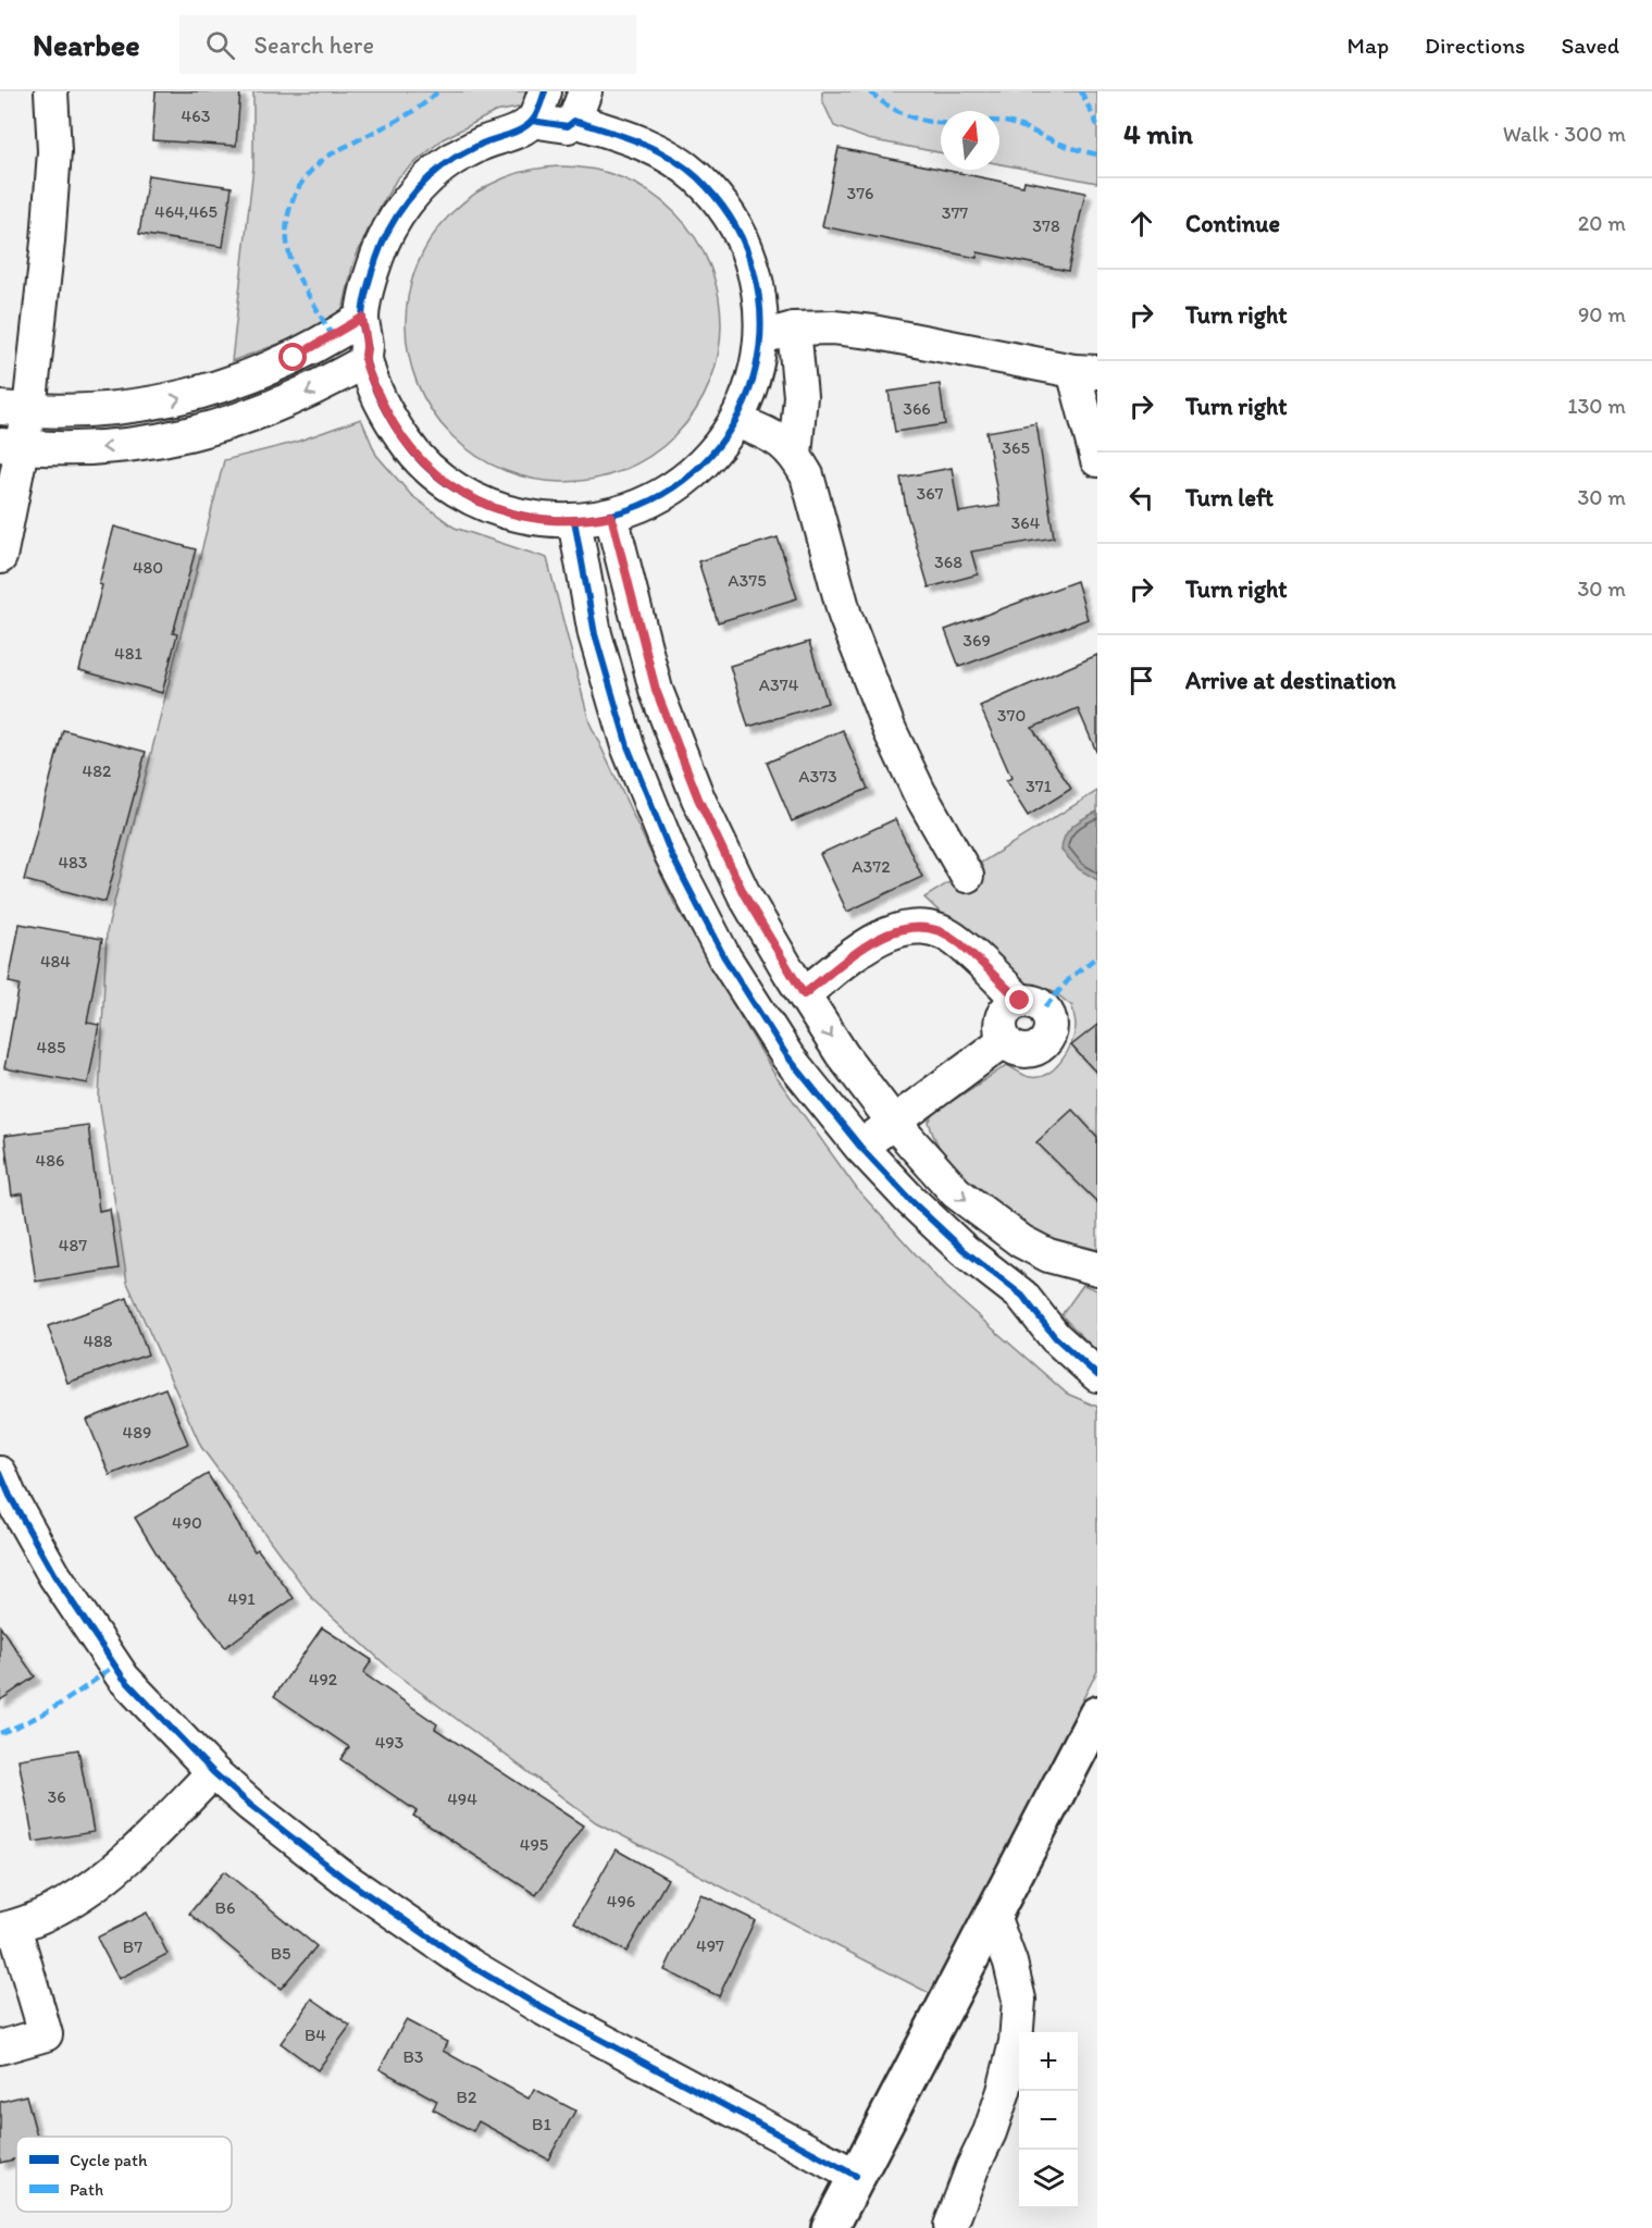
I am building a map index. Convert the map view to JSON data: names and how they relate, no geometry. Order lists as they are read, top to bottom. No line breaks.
{"house_numbers":["463","376","464,465","377","378","366","365","367","364","368","480","A375","369","481","A374","370","482","A373","371","483","A372","484","485","486","487","488","489","490","491","492","493","36","494","495","496","B6","497","B7","B5","B4","B3","B2","B1"],"legend":["Cycle path","Path"],"north":"top","page":{"header":"Nearbee","search":"Search here","nav":["Map","Directions","Saved"],"heading":["4 min","Walk · 300 m"],"list":[["Continue","20 m"],["Turn right","90 m"],["Turn right","130 m"],["Turn left","30 m"],["Turn right","30 m"],"Arrive at destination"],"map_buttons":["+","−"]}}
